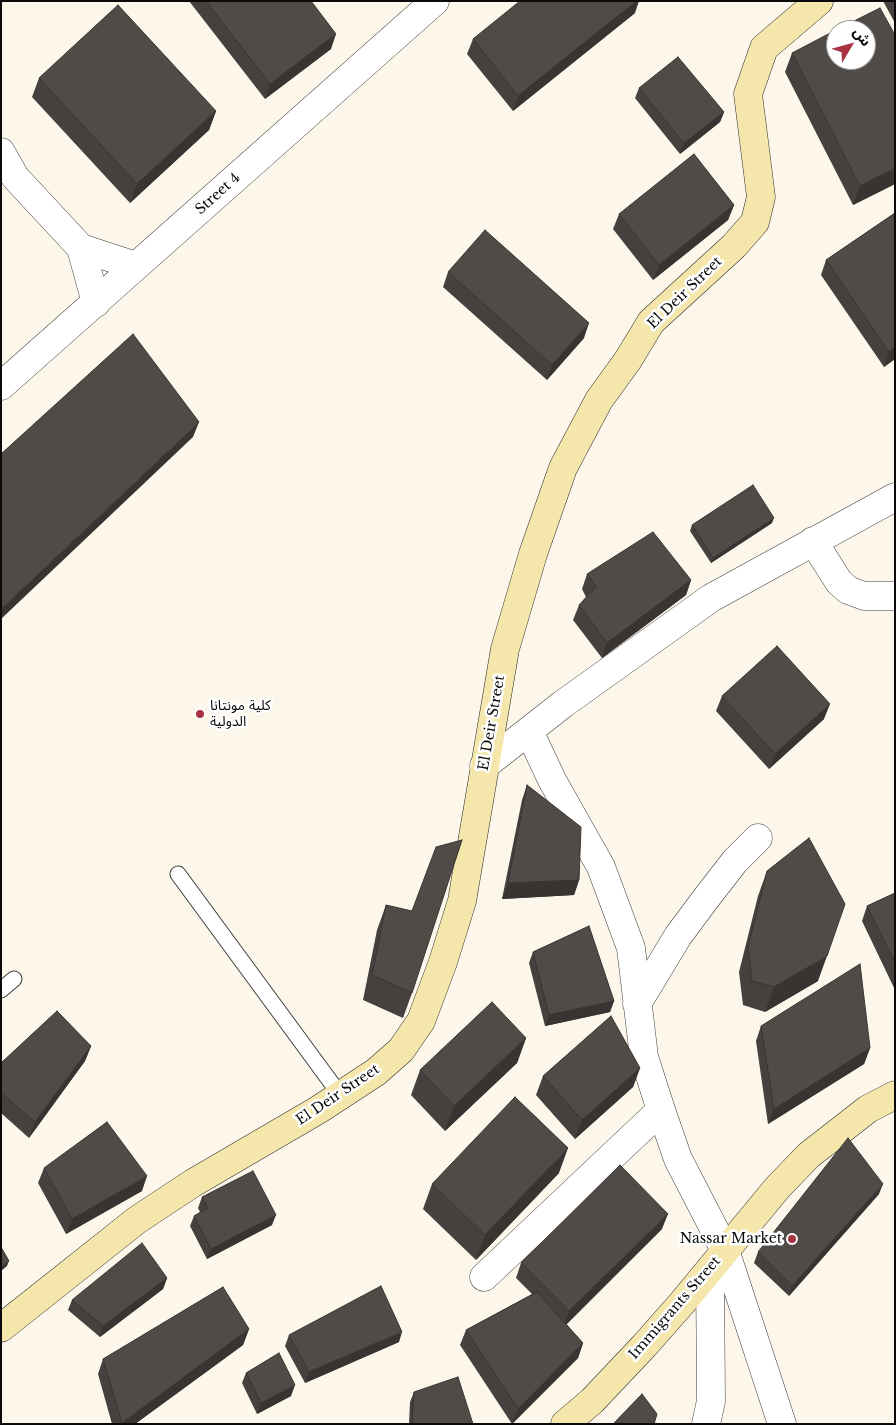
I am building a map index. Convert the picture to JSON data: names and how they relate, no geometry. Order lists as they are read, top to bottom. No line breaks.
{"streets":{"street":["Street 4","El Deir Street","Immigrants Street"]},"places":["كلية مونتانا الدولية","Nassar Market"],"north":"top right"}
